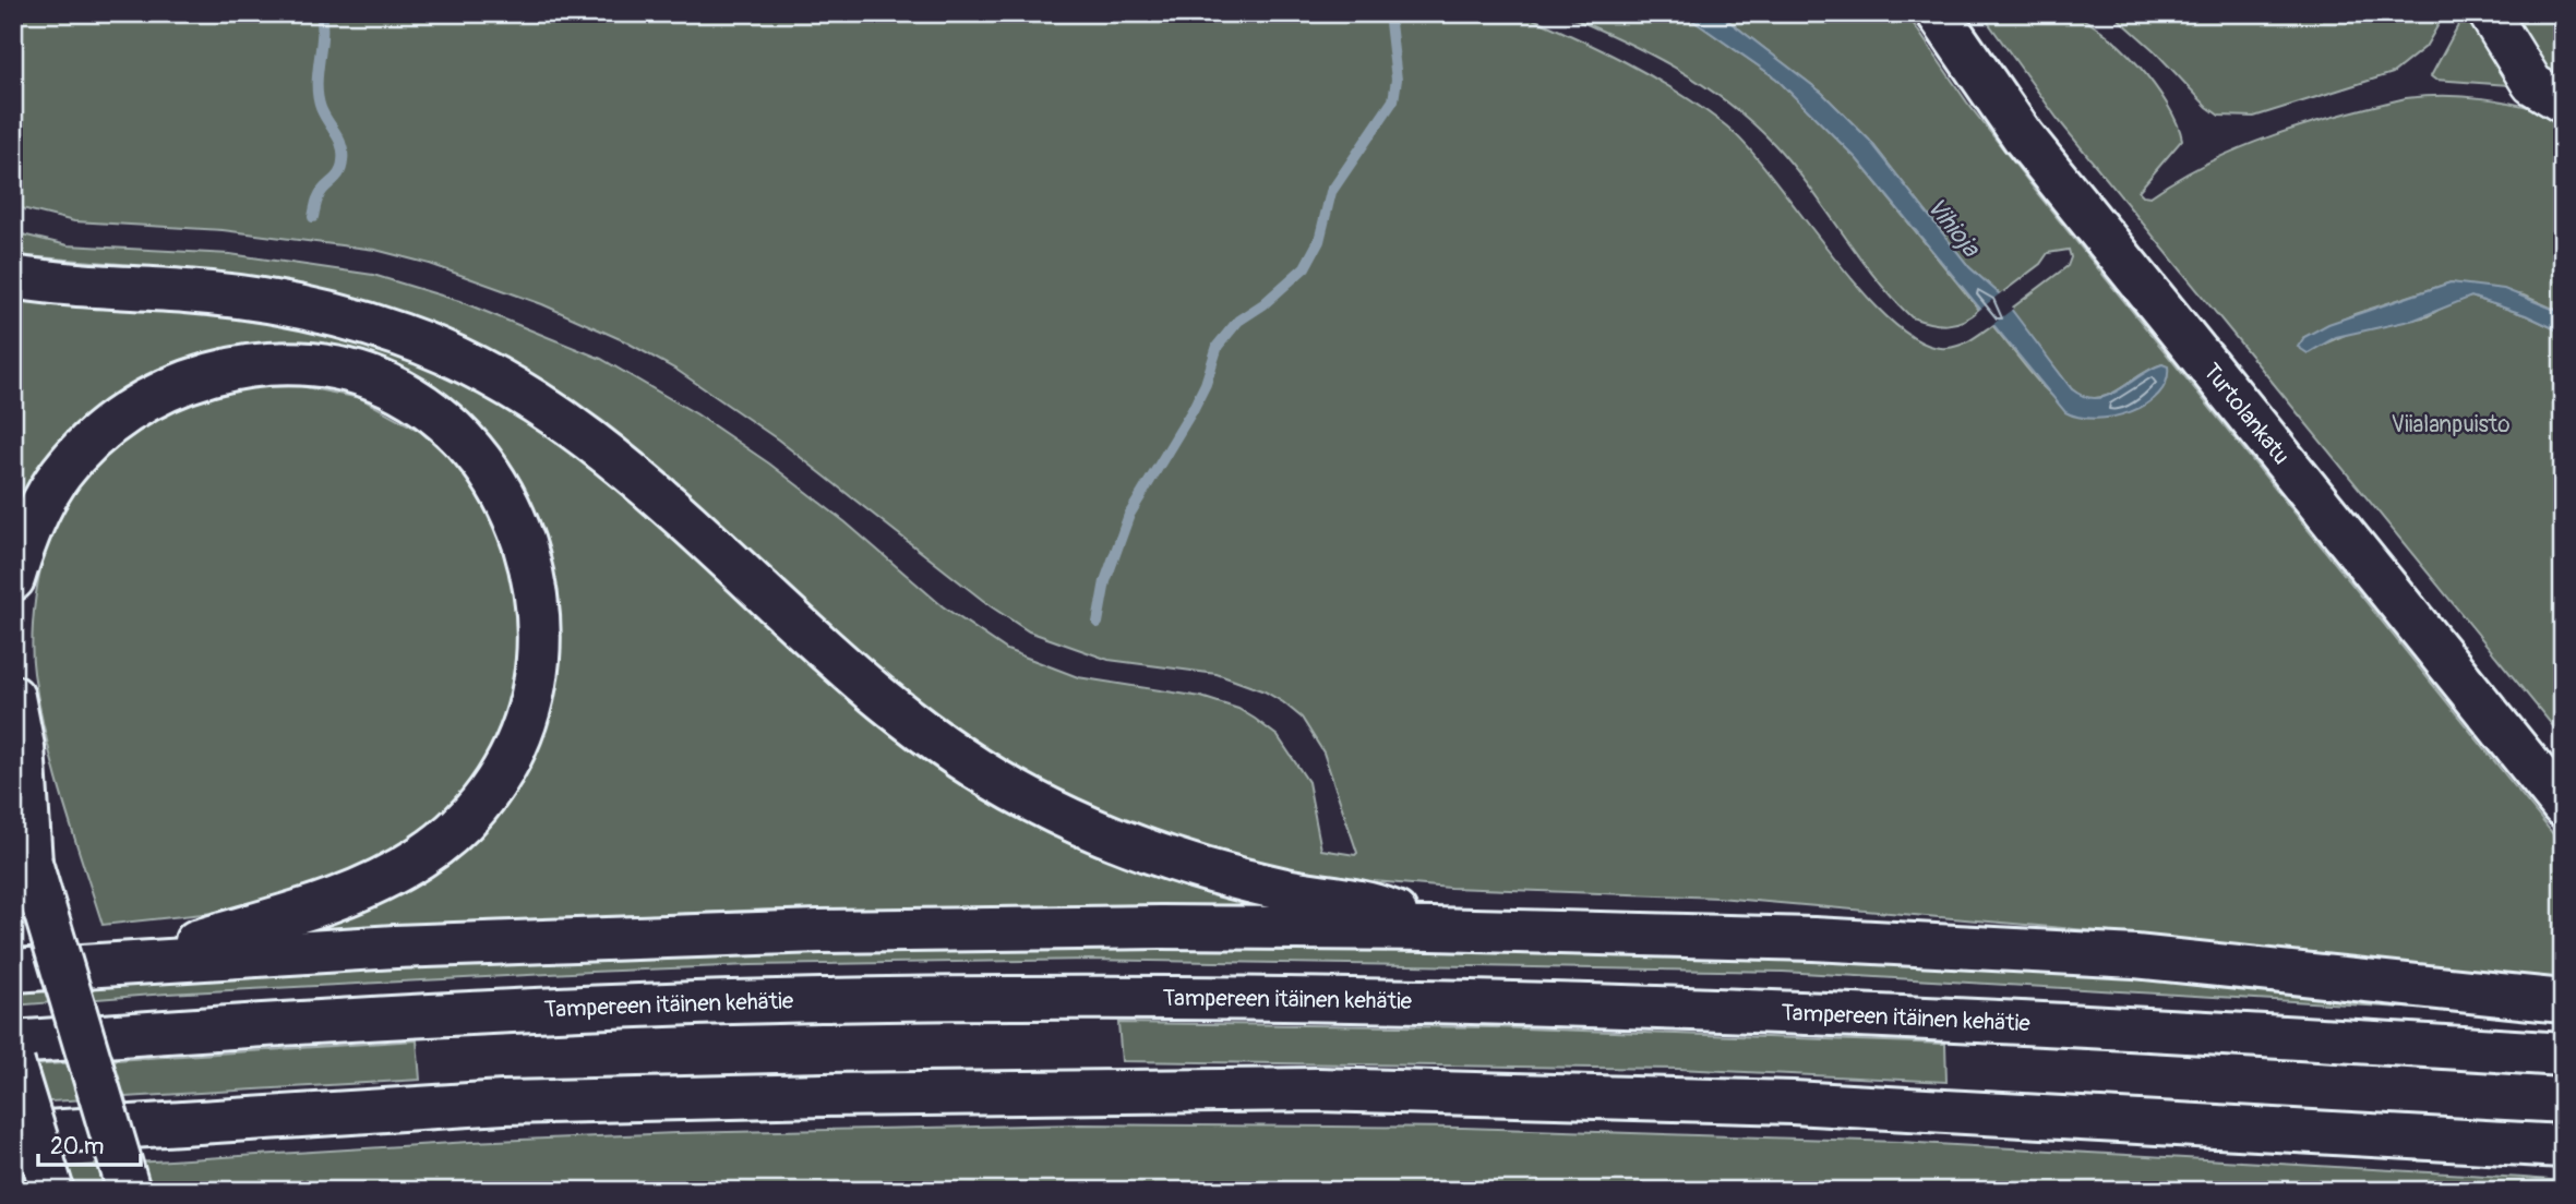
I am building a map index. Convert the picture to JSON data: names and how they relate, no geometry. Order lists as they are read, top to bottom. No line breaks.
{"streets":{"main road":["Turtolankatu","Tampereen itäinen kehätie"]},"water":["Vihioja"],"parks":["Viialanpuisto"],"scale_bar":"20 m"}
